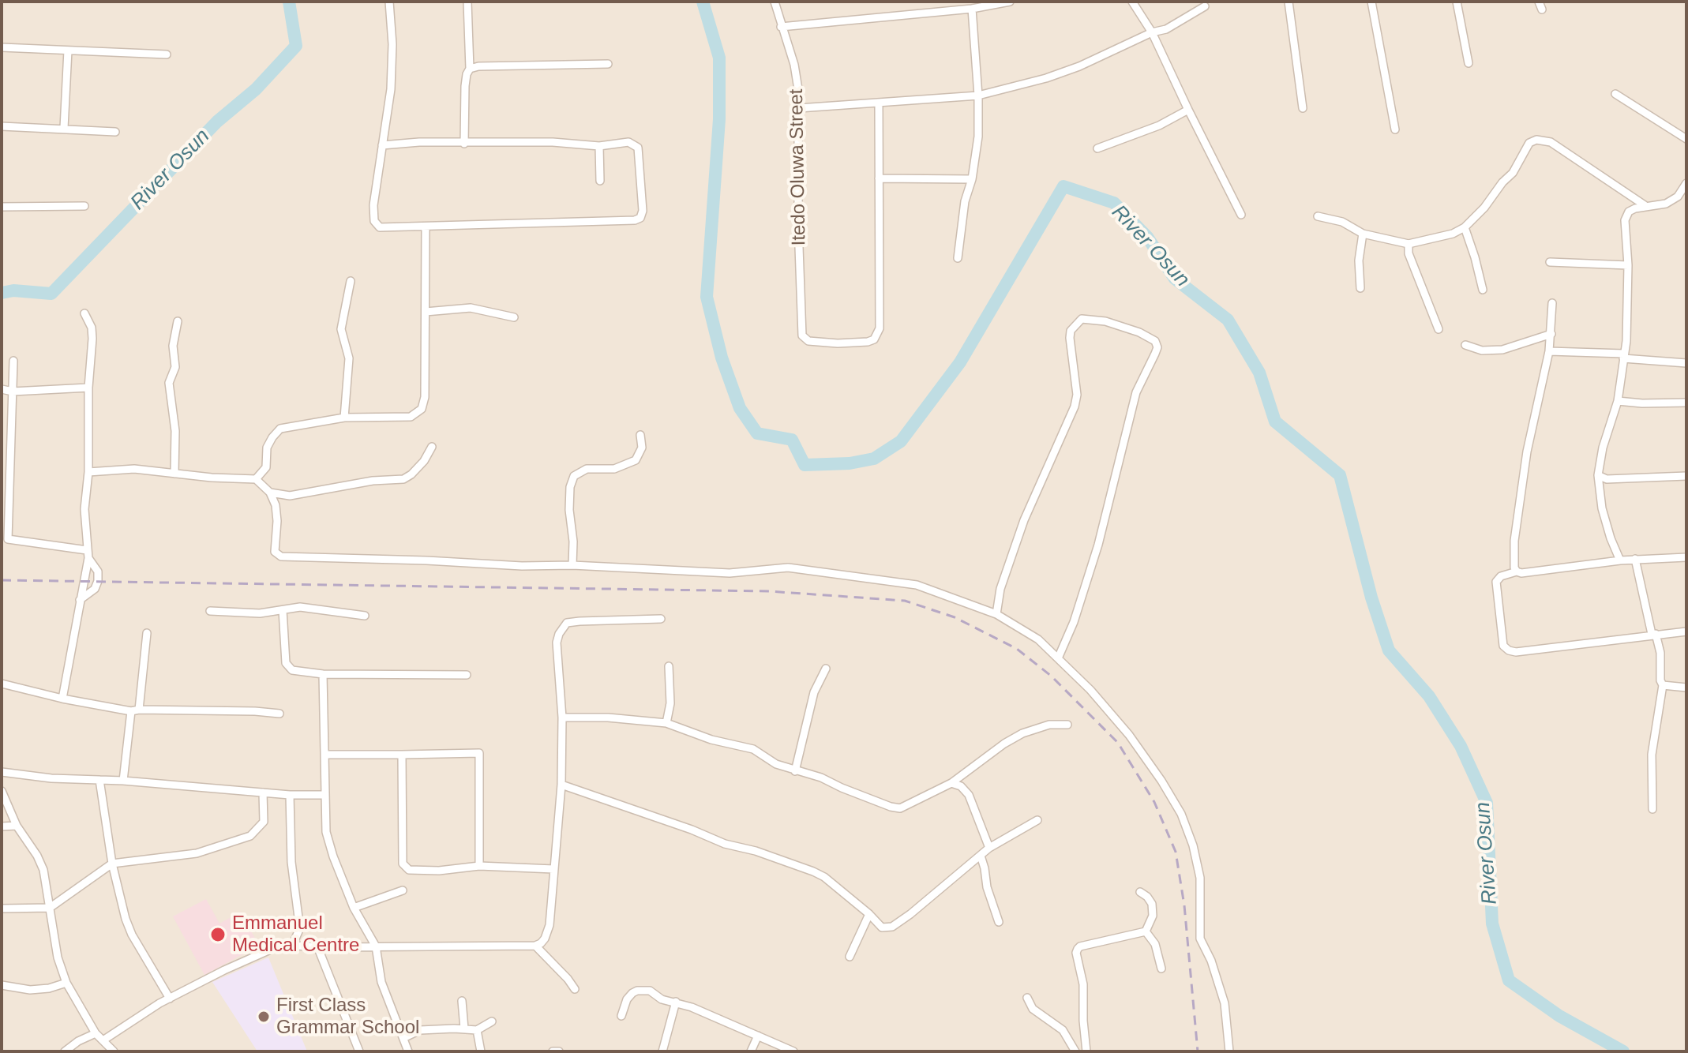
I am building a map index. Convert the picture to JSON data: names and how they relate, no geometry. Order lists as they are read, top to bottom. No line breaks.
{"streets":{"street":["Itedo Oluwa Street"]},"water":["River Osun"],"places":["Emmanuel Medical Centre","First Class Grammar School"]}
